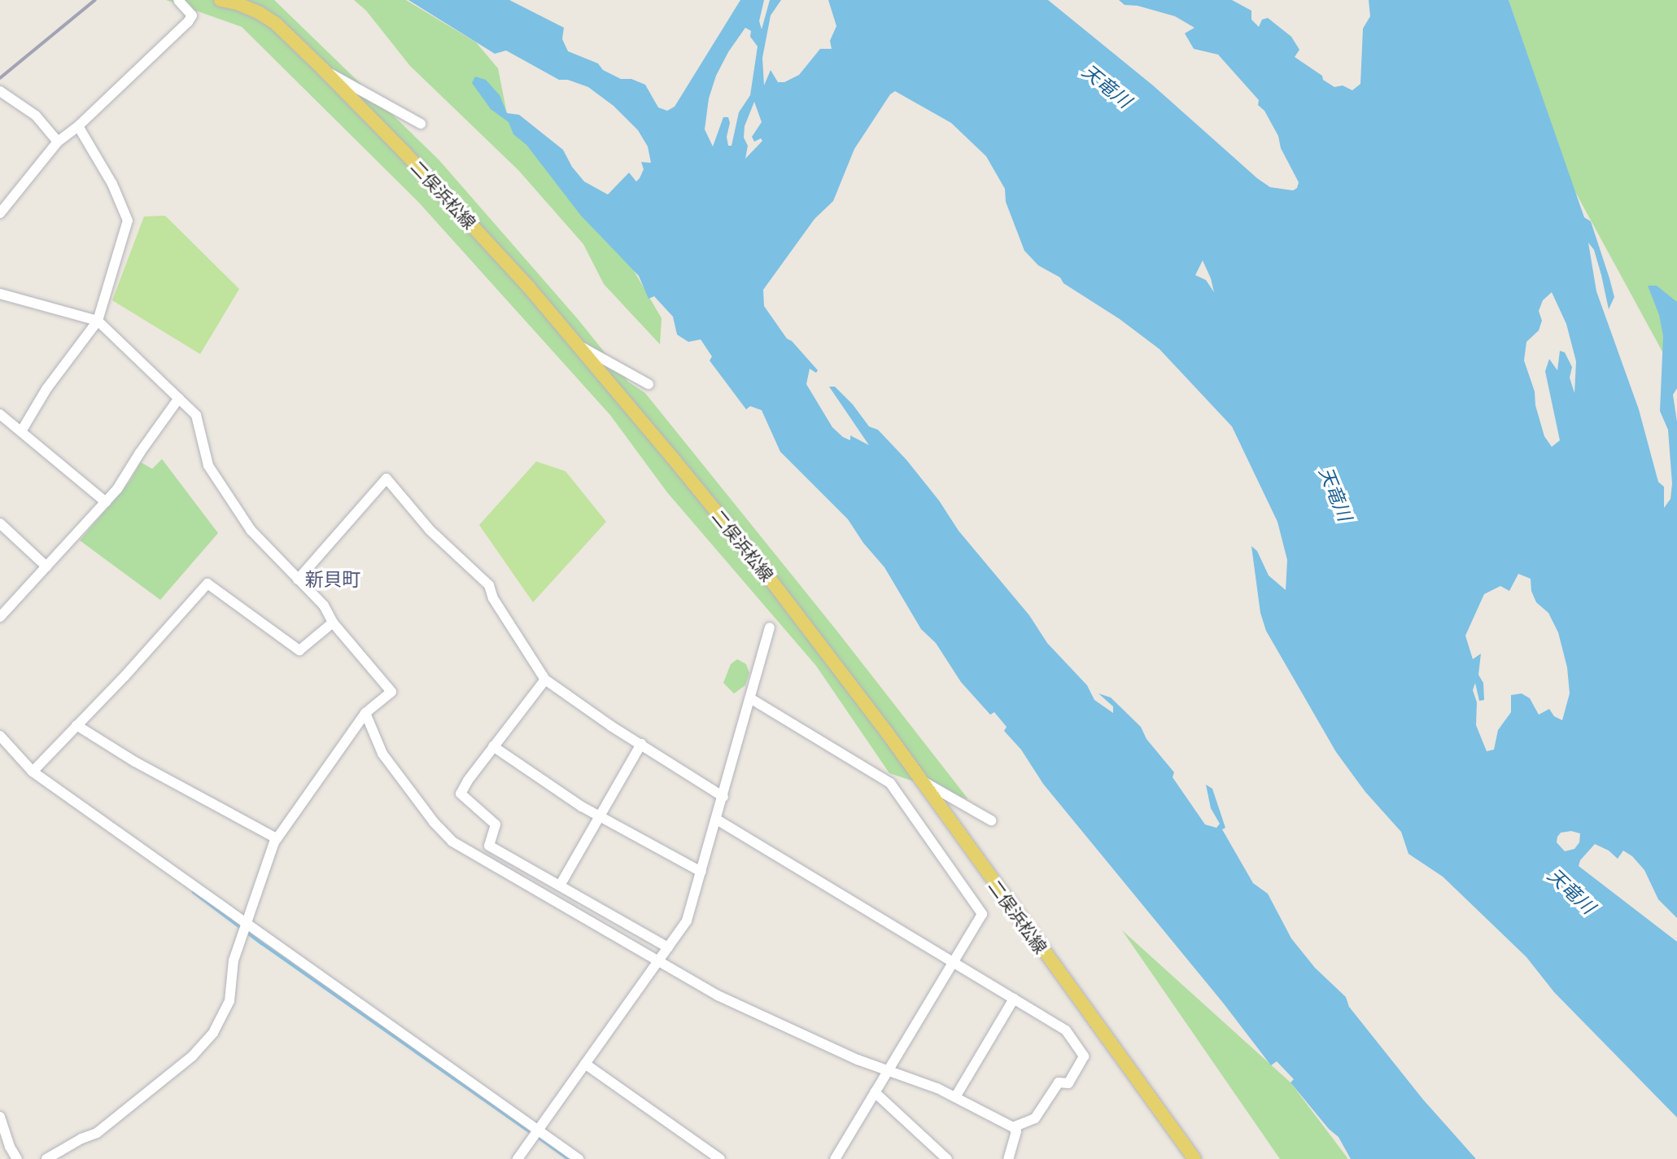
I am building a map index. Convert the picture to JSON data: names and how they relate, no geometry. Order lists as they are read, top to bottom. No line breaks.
{"streets":{"main road":["二俣浜松線"]},"districts":["新貝町"],"water":["天竜川"]}
